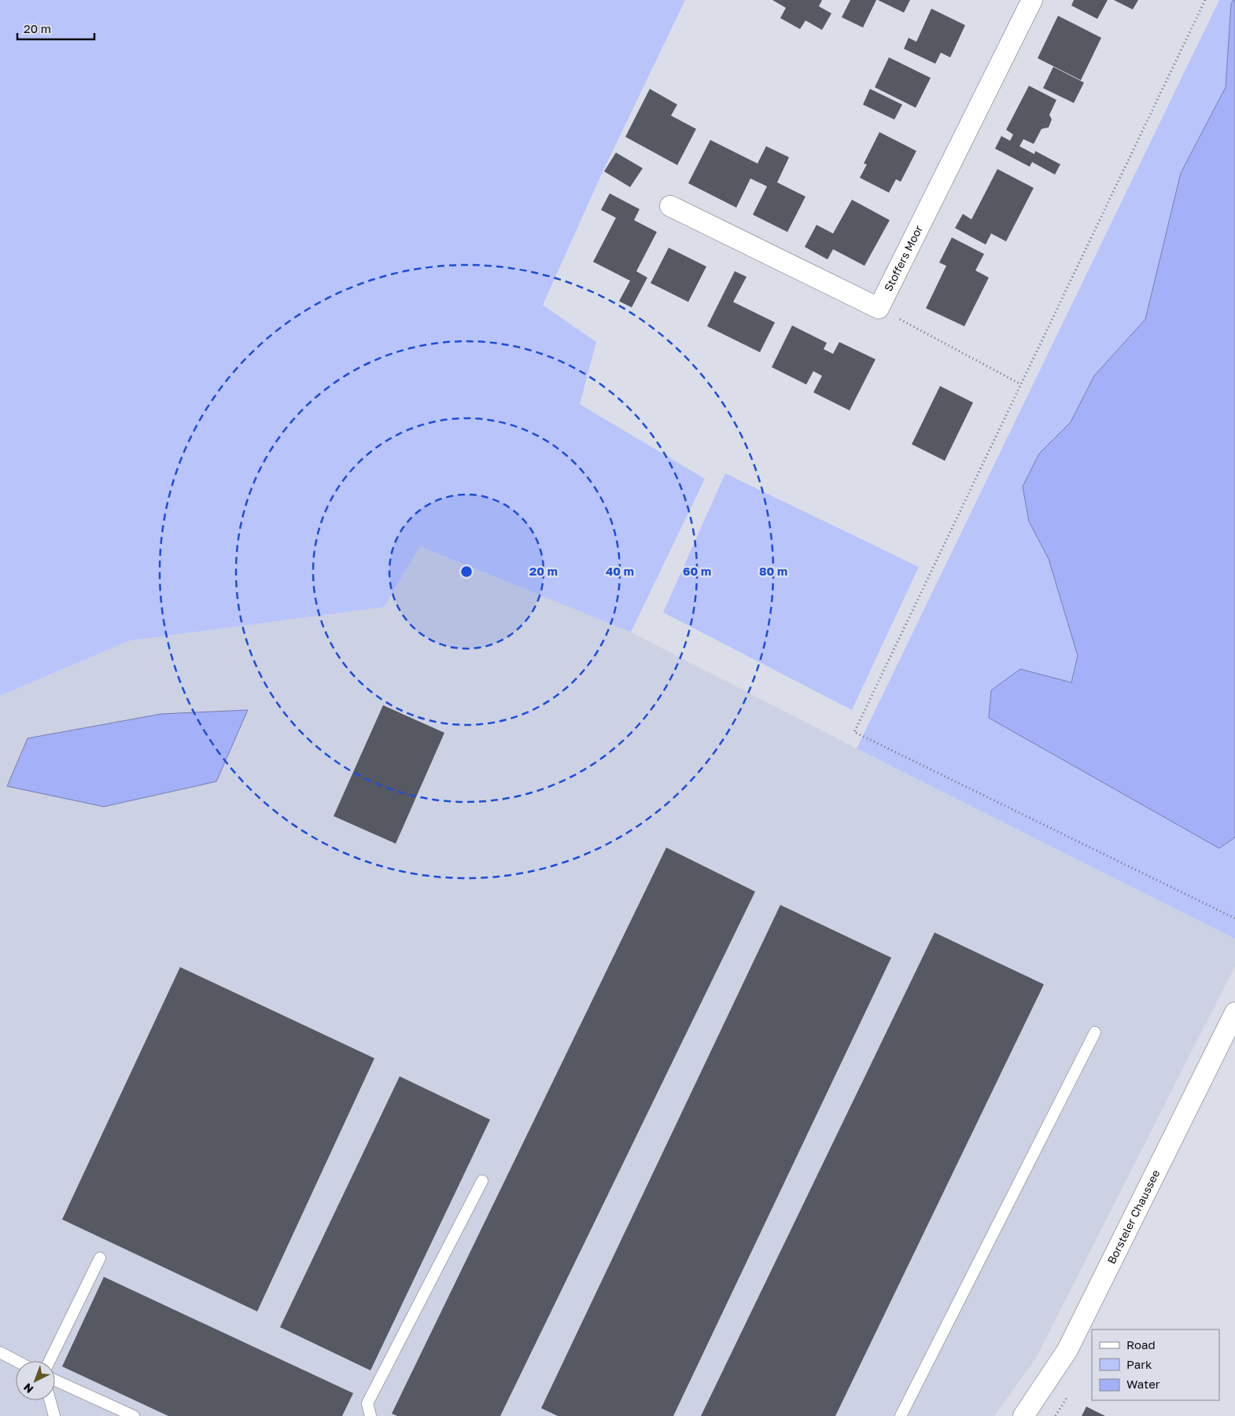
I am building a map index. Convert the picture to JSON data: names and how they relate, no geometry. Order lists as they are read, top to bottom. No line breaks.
{"streets":{"street":["Stoffers Moor","Borsteler Chaussee"]},"legend":["Road","Park","Water"],"scale_bar":"20 m","north":"bottom left","rings":["20 m","40 m","60 m","80 m"]}
